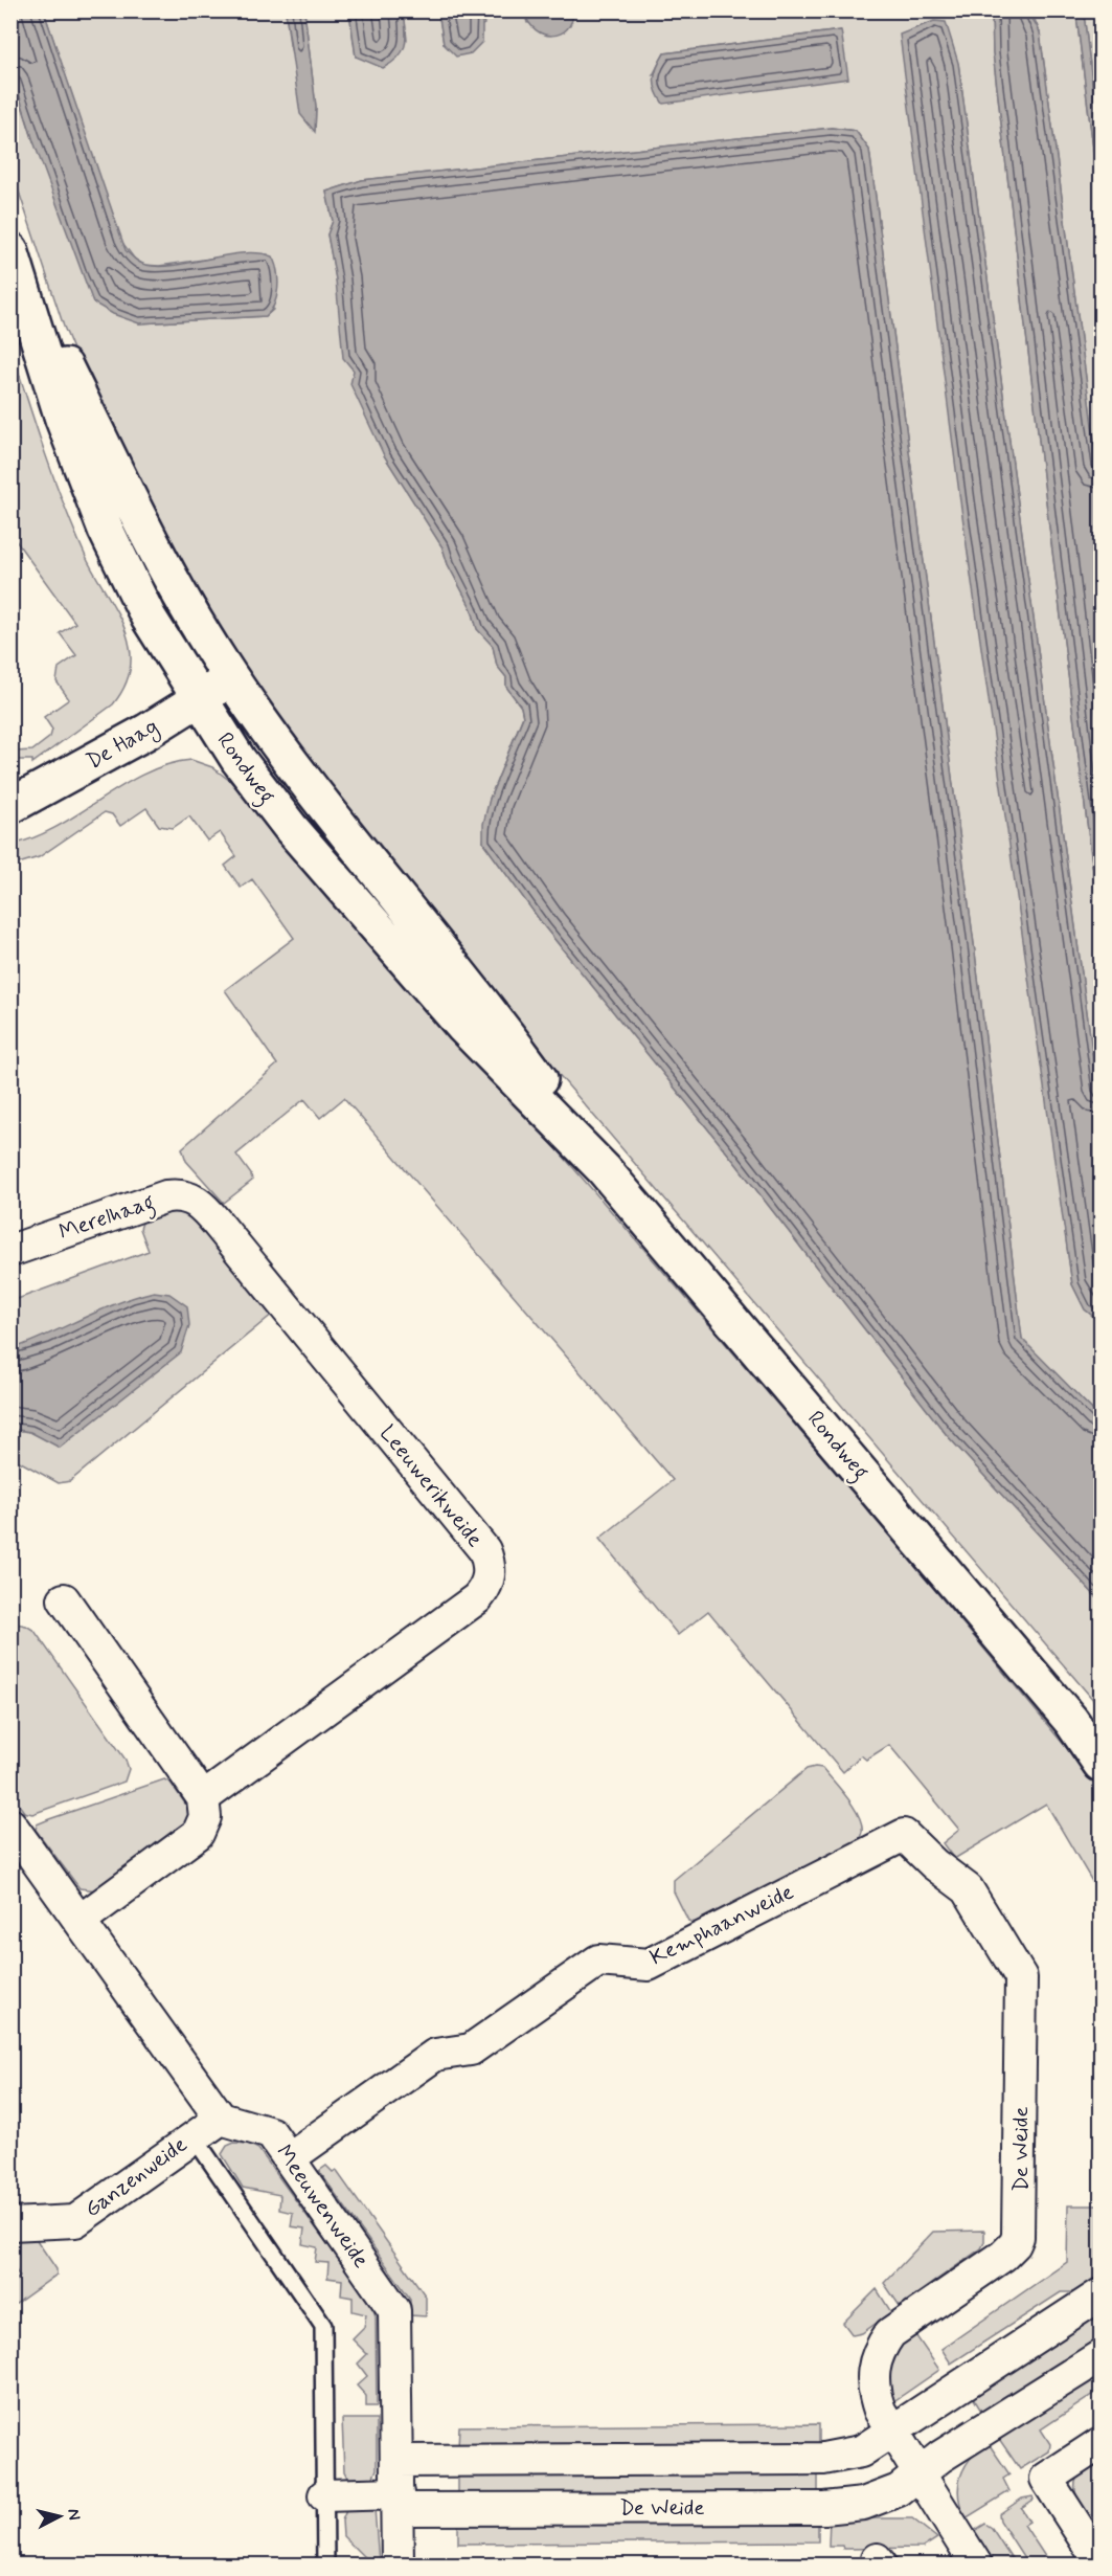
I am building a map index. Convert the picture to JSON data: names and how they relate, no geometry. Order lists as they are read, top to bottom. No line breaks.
{"streets":{"main road":["De Haag","Rondweg"],"street":["Merelhaag","Leeuwerikweide","Kemphaanweide","De Weide","Ganzenweide","Meeuwenweide"]},"crossings":[["De Haag","Rondweg"],["Merelhaag","Leeuwerikweide"],["Kemphaanweide","De Weide"],["Kemphaanweide","Meeuwenweide"],["De Weide","Meeuwenweide"],["Ganzenweide","Meeuwenweide"]],"north":"right"}
